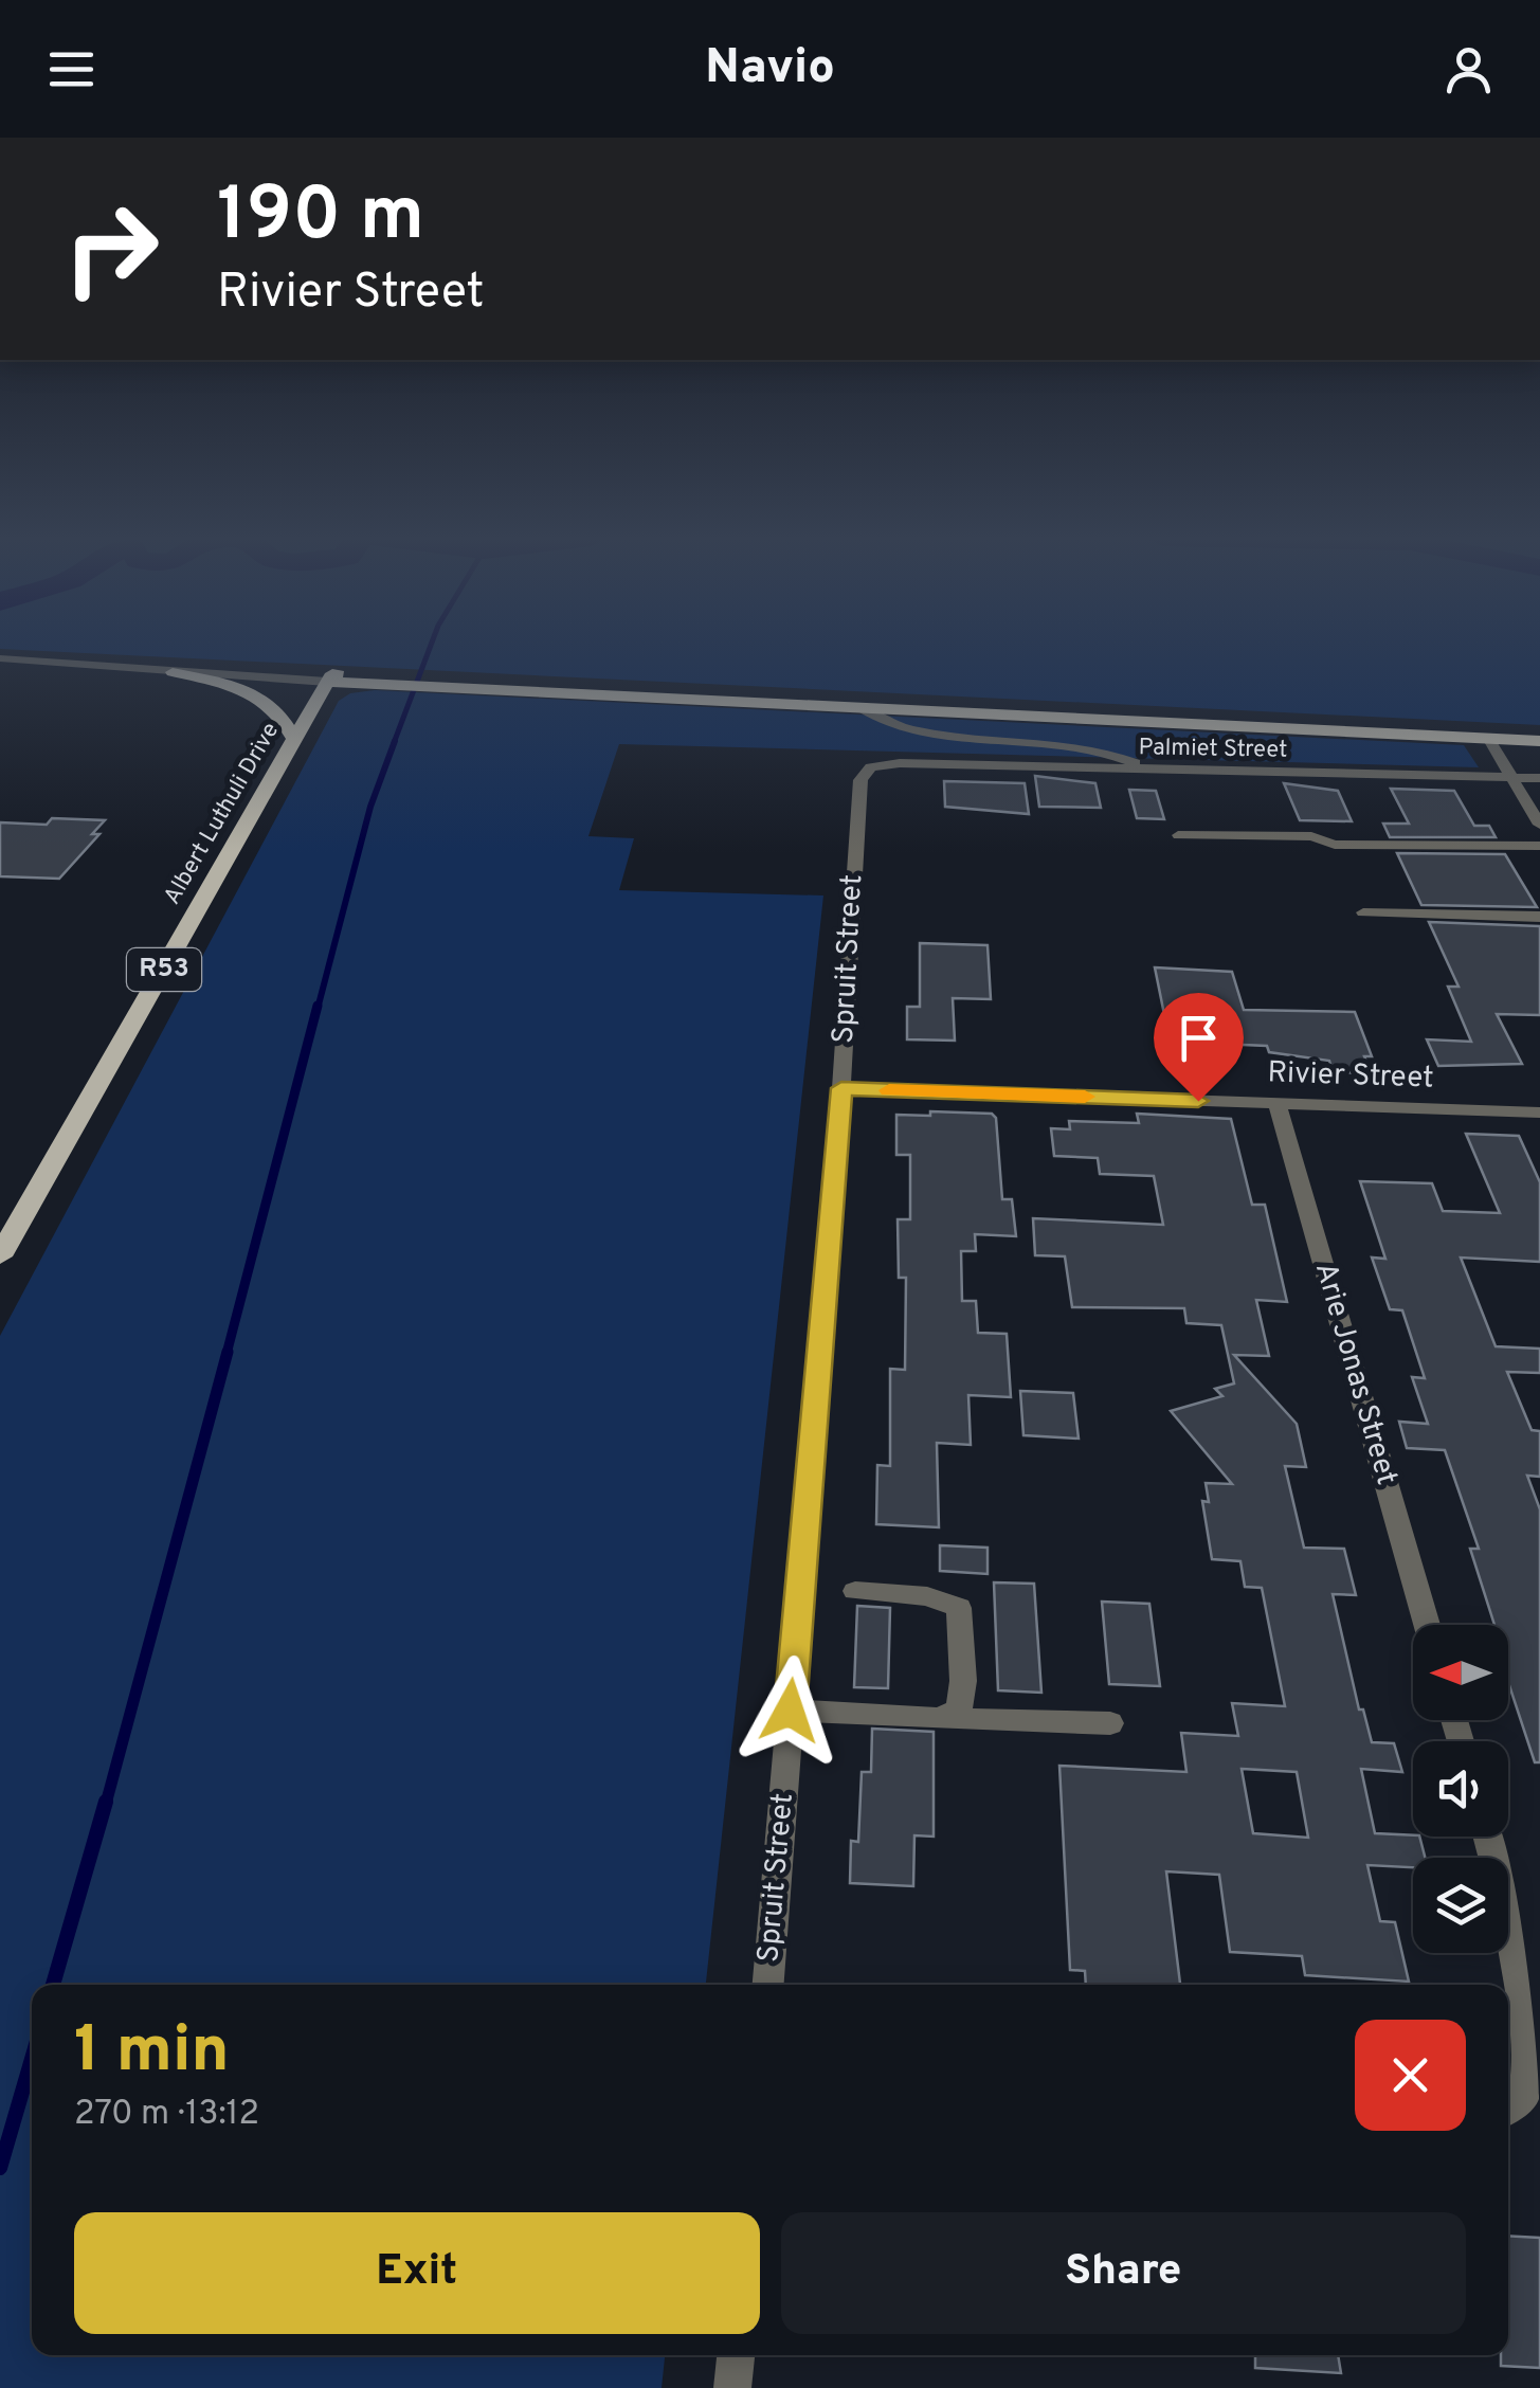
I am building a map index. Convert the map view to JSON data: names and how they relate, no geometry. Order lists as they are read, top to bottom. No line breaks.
{"streets":{"main road":["Albert Luthuli Drive","R53"],"street":["Palmiet Street","Spruit Street","Rivier Street","Arie Jonas Street"]},"crossings":[["Palmiet Street","Spruit Street"],["Spruit Street","Rivier Street"],["Rivier Street","Arie Jonas Street"]],"north":"left","page":{"header":"Navio","turn":["190 m","Rivier Street"],"heading":["1 min","270 m · 13:12"],"buttons":["Exit","Share"]}}
